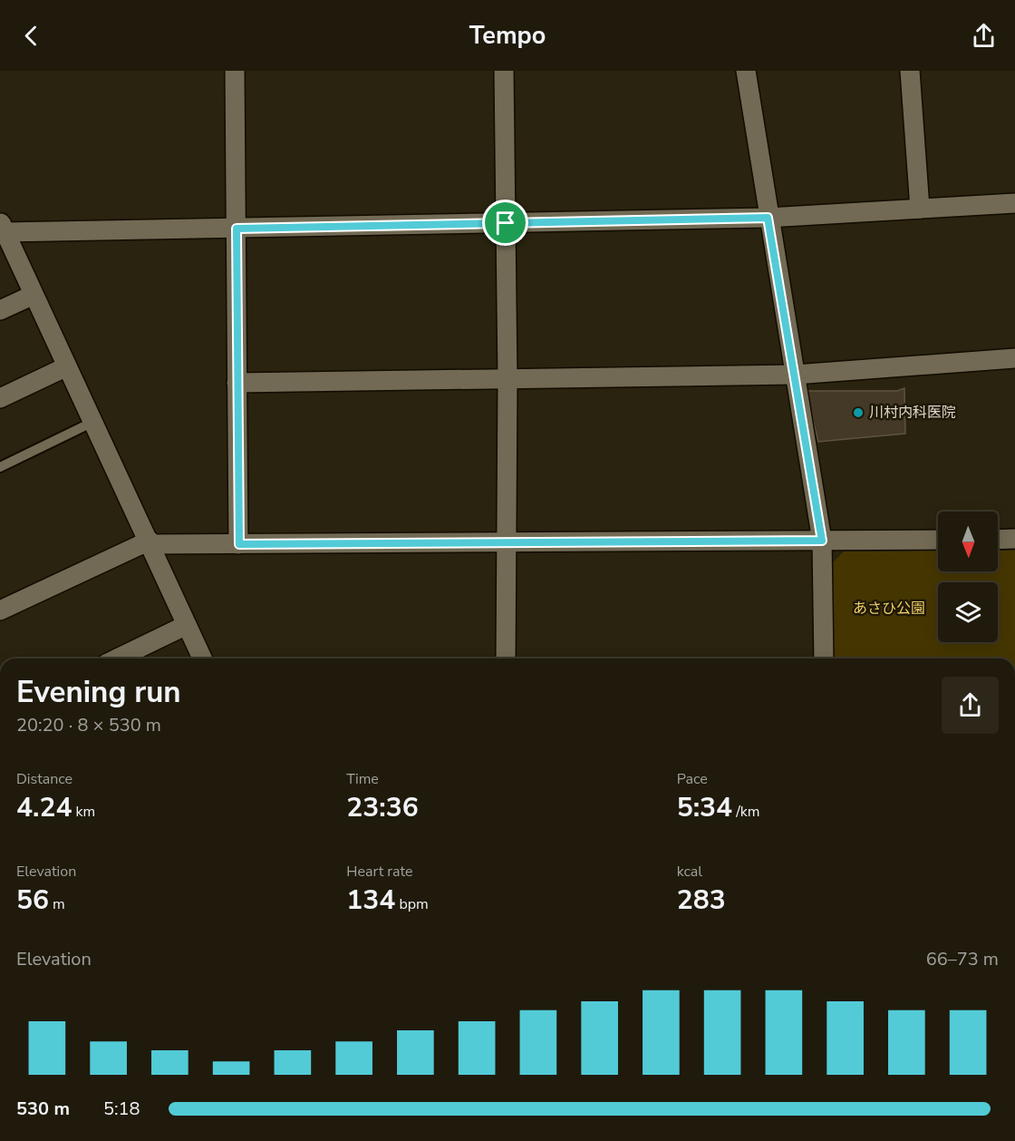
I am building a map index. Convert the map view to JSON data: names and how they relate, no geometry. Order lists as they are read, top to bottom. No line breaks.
{"parks":["あさひ公園"],"places":["川村内科医院"],"north":"bottom","page":{"header":"Tempo","heading":["Evening run","20:20 · 8 × 530 m"],"stats":[["Distance","4.24 km"],["Time","23:36"],["Pace","5:34 /km"],["Elevation","56 m"],["Heart rate","134 bpm"],["kcal","283"]],"chart":["Elevation","66–73 m"],"list":[{"name":"530 m","note":"5:18"}]}}
